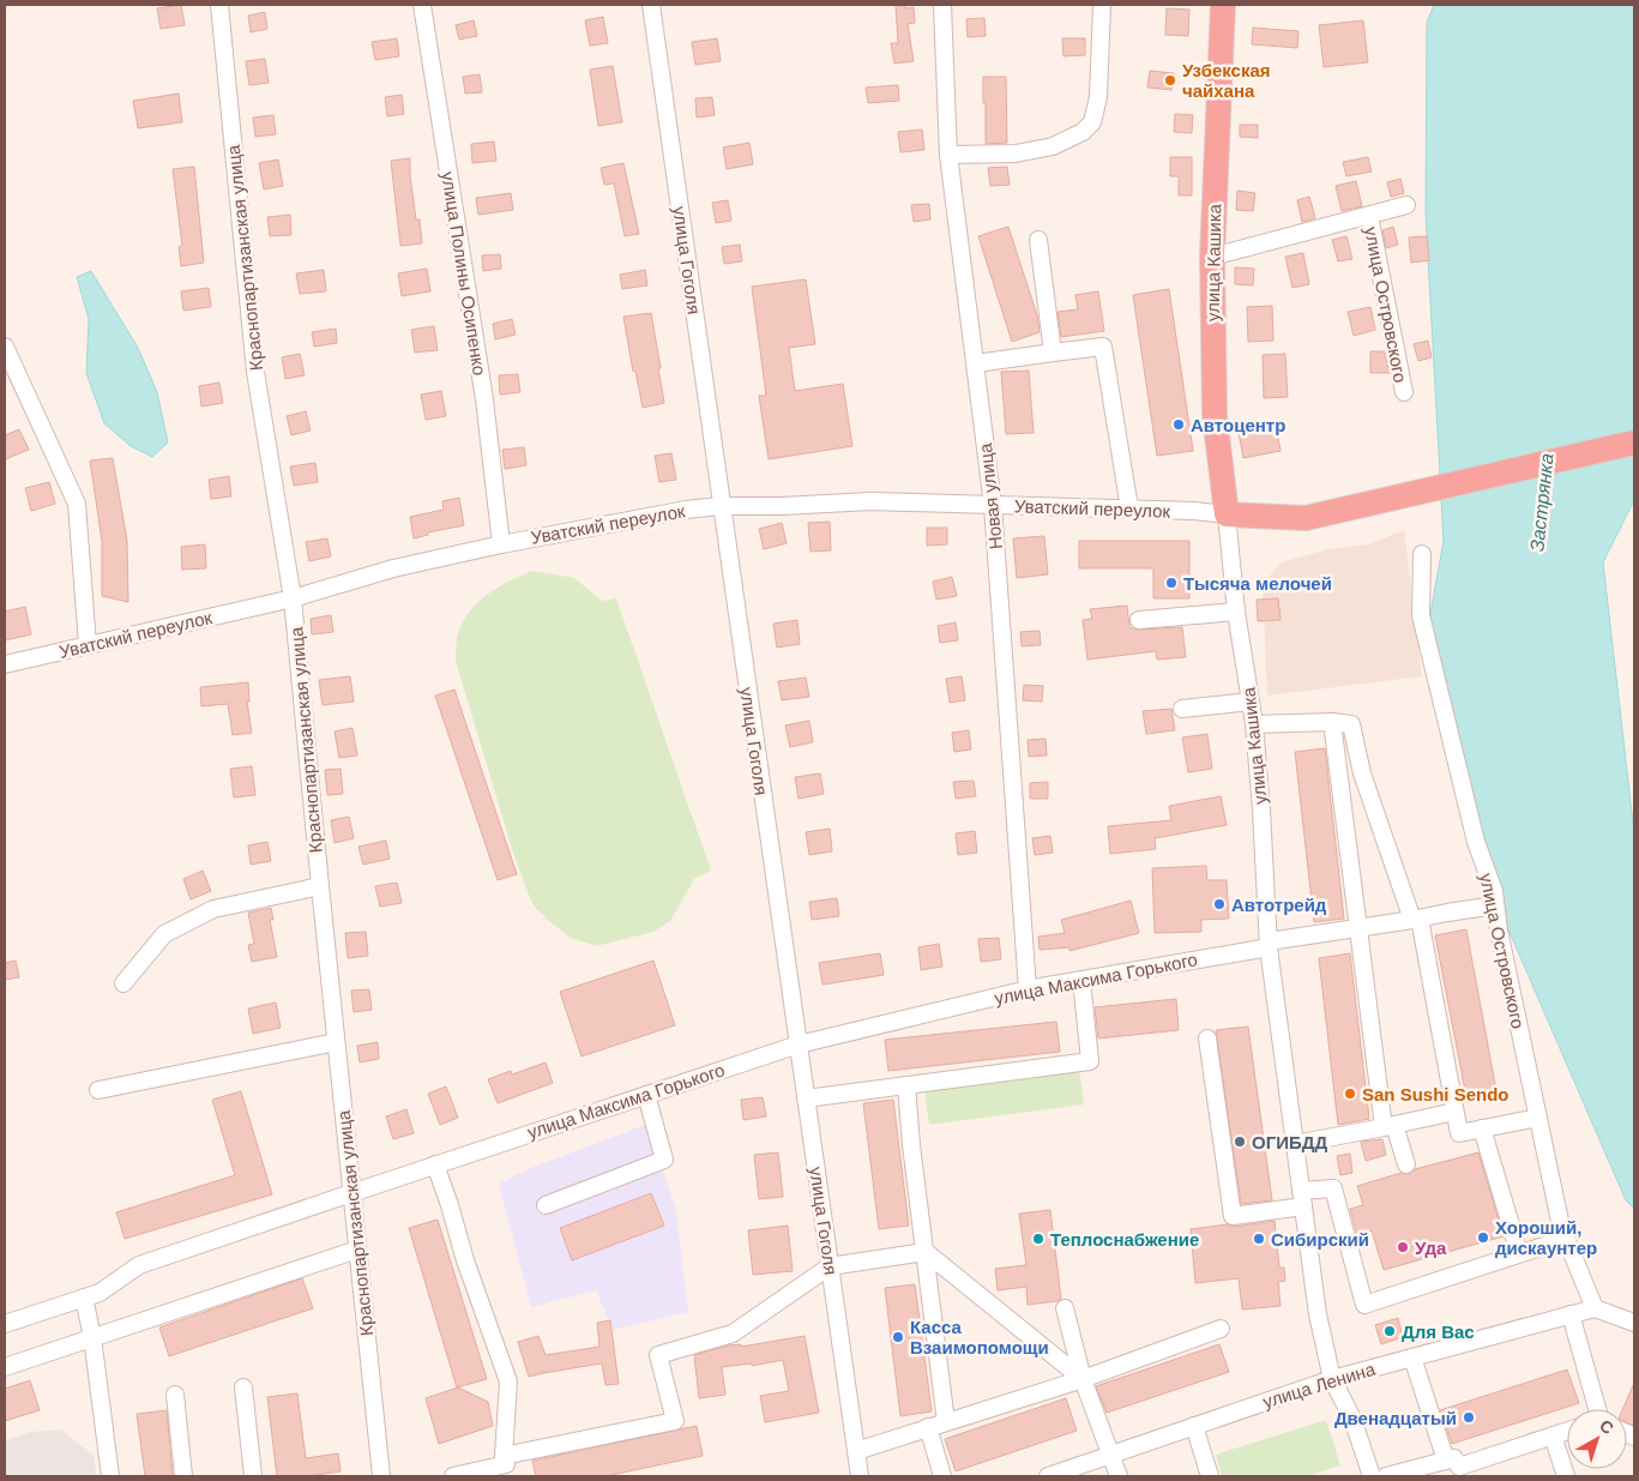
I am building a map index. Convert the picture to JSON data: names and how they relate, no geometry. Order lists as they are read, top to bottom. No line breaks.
{"streets":{"highway":["улица Кашика"],"street":["Краснопартизанская улица","улица Гоголя","улица Полины Осипенко","улица Островского","Новая улица","Уватский переулок","улица Максима Горького","улица Ленина"]},"crossings":[["Краснопартизанская улица","Уватский переулок"],["Краснопартизанская улица","улица Максима Горького"],["улица Гоголя","Уватский переулок"],["улица Гоголя","улица Максима Горького"],["улица Кашика","Уватский переулок"],["улица Кашика","улица Максима Горького"],["улица Кашика","улица Ленина"],["улица Полины Осипенко","Уватский переулок"],["улица Островского","улица Максима Горького"],["улица Островского","улица Ленина"],["Новая улица","Уватский переулок"],["Новая улица","улица Максима Горького"]],"water":["Застрянка"],"places":["Узбекская чайхана","Автоцентр","Тысяча мелочей","Автотрейд","San Sushi Sendo","ОГИБДД","Хороший, дискаунтер","Теплоснабжение","Сибирский","Уда","Для Вас","Касса Взаимопомощи","Двенадцатый"],"north":"top right"}
